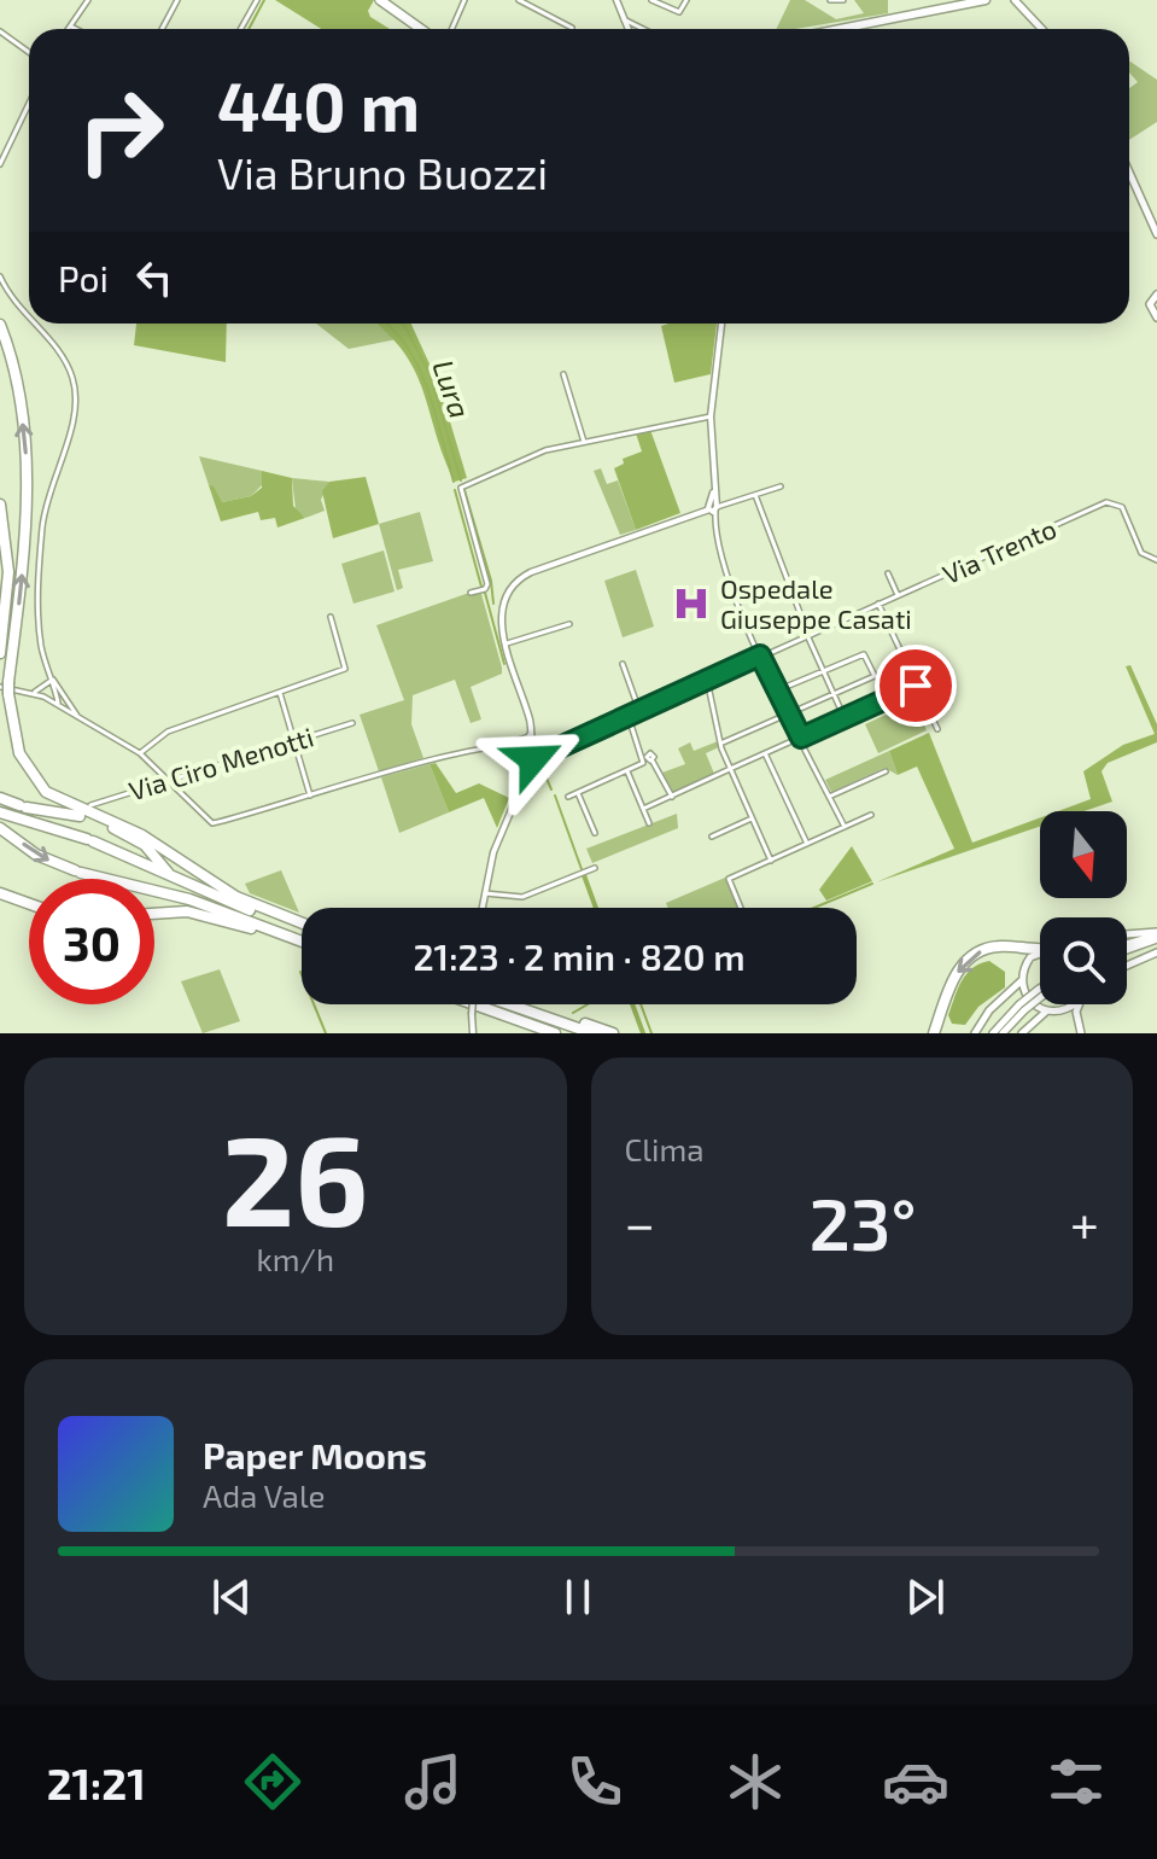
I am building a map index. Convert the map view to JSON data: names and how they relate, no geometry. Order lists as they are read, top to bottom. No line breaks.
{"streets":{"street":["Via Trento","Via Ciro Menotti"]},"water":["Lura"],"places":{"hospital":["Ospedale Giuseppe Casati"]},"north":"bottom","page":{"turn":["440 m","Via Bruno Buozzi"],"then":"Poi","limit":"30","trip":"21:23 · 2 min · 820 m","tile":[["26","km/h"],"Clima"],"heat":["−","23°","+"],"song":["Paper Moons","Ada Vale"],"tabs":"21:21"}}
